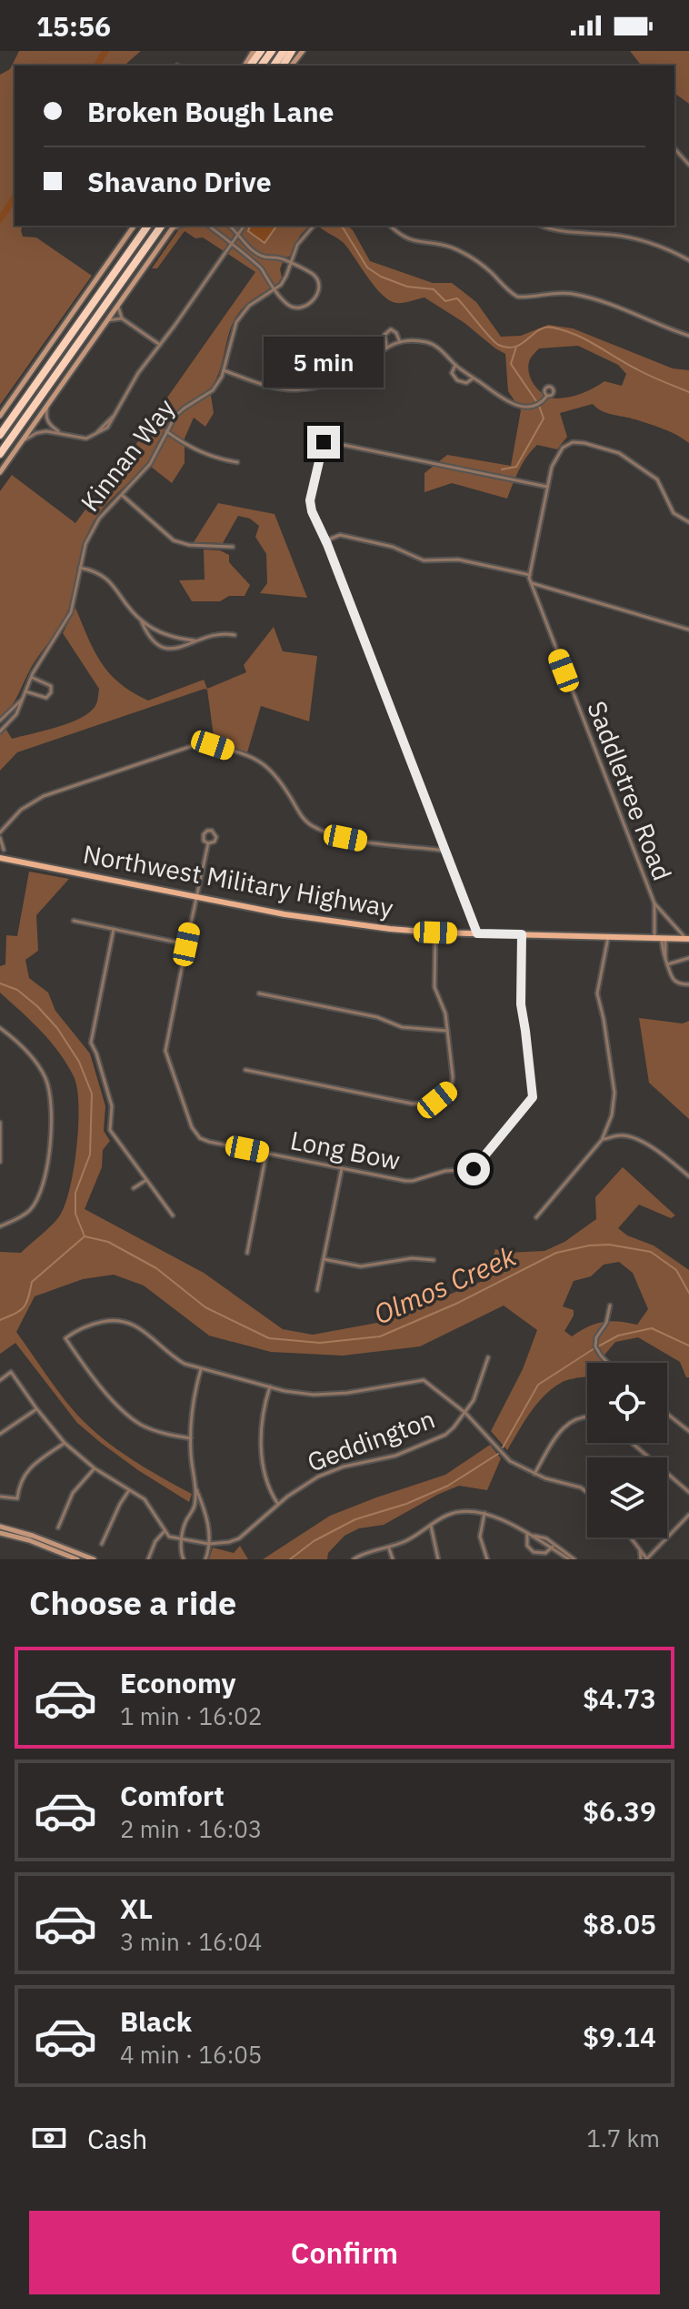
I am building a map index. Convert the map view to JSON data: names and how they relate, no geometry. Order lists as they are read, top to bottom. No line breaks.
{"streets":{"main road":["Northwest Military Highway"],"street":["Kinnan Way","Saddletree Road","Long Bow","Geddington"]},"crossings":[["Saddletree Road","Northwest Military Highway"],["Northwest Military Highway","Long Bow"]],"water":["Olmos Creek"],"page":{"status":"15:56","banner":["Broken Bough Lane","Shavano Drive"],"bubble":"5 min","heading":"Choose a ride","list":[{"name":"Economy","note":"1 min · 16:02","value":"$4.73"},{"name":"Comfort","note":"2 min · 16:03","value":"$6.39"},{"name":"XL","note":"3 min · 16:04","value":"$8.05"},{"name":"Black","note":"4 min · 16:05","value":"$9.14"}],"pay":["Cash","1.7 km"],"buttons":"Confirm"}}
